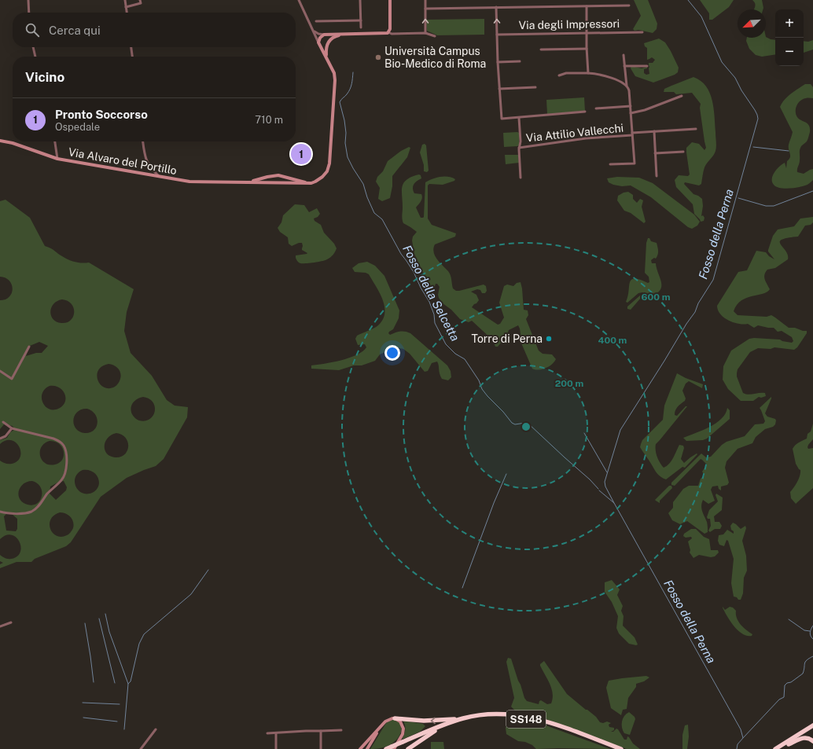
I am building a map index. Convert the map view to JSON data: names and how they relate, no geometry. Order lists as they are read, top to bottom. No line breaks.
{"streets":{"highway":["SS148"],"street":["Via degli Impressori","Via Attilio Vallecchi","Via Alvaro del Portillo"]},"water":["Fosso della Perna","Fosso della Selcetta"],"places":["Università Campus Bio-Medico di Roma","Torre di Perna"],"north":"bottom left","page":{"map_buttons":["+","−"],"search":"Cerca qui","heading":"Vicino","list":[{"mark":"1","name":"Pronto Soccorso","note":"Ospedale","value":"710 m"}],"pins":"1"},"rings":["600 m","400 m","200 m"]}
